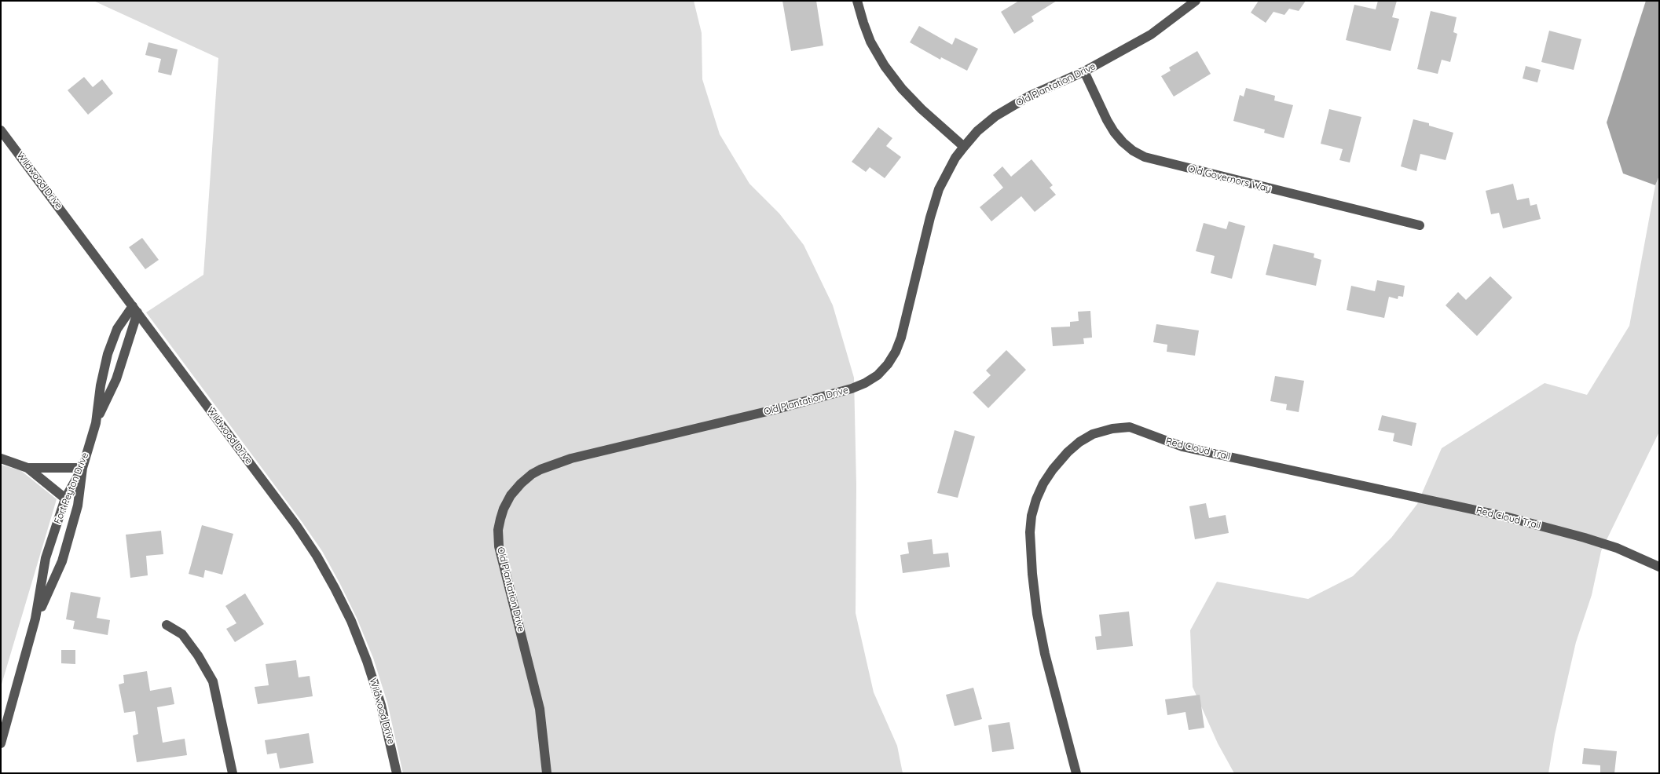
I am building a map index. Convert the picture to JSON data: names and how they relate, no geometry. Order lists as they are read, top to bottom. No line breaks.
{"streets":{"street":["Old Plantation Drive","Old Governors Way","Wildwood Drive","Red Cloud Trail","Fort Peyton Drive"]},"crossings":[["Old Plantation Drive","Old Governors Way"],["Wildwood Drive","Fort Peyton Drive"]]}
